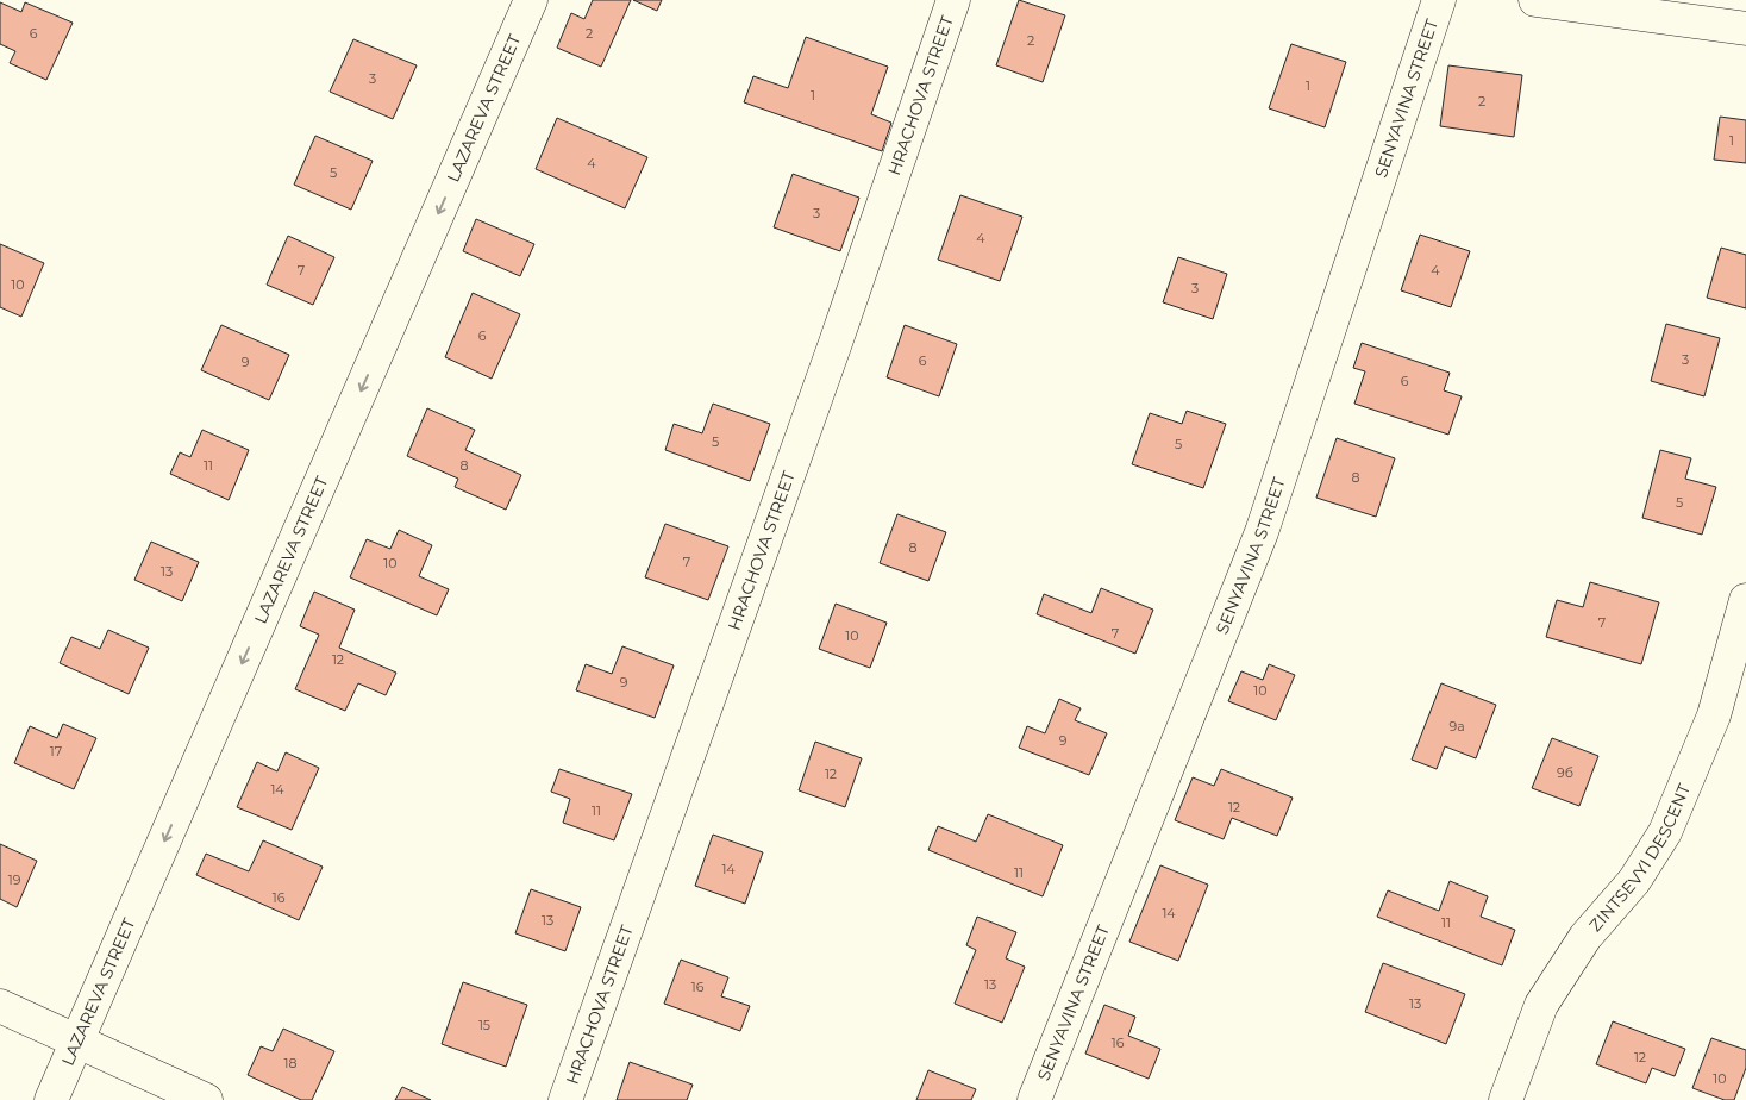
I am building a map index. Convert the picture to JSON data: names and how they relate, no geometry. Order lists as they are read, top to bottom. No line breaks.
{"streets":{"street":["HRACHOVA STREET","SENYAVINA STREET","LAZAREVA STREET","ZINTSEVYI DESCENT"]},"one_way":["LAZAREVA STREET"],"house_numbers":["6","2","2","3","1","1","2","1","4","5","3","4","7","4","10","3","6","3","6","9","6","5","5","11","8","8","5","8","7","10","13","7","7","10","12","9","10","9а","9","17","9б","12","14","12","11","14","11","19","16","14","13","11","13","16","13","15","16","12","18","10"]}
